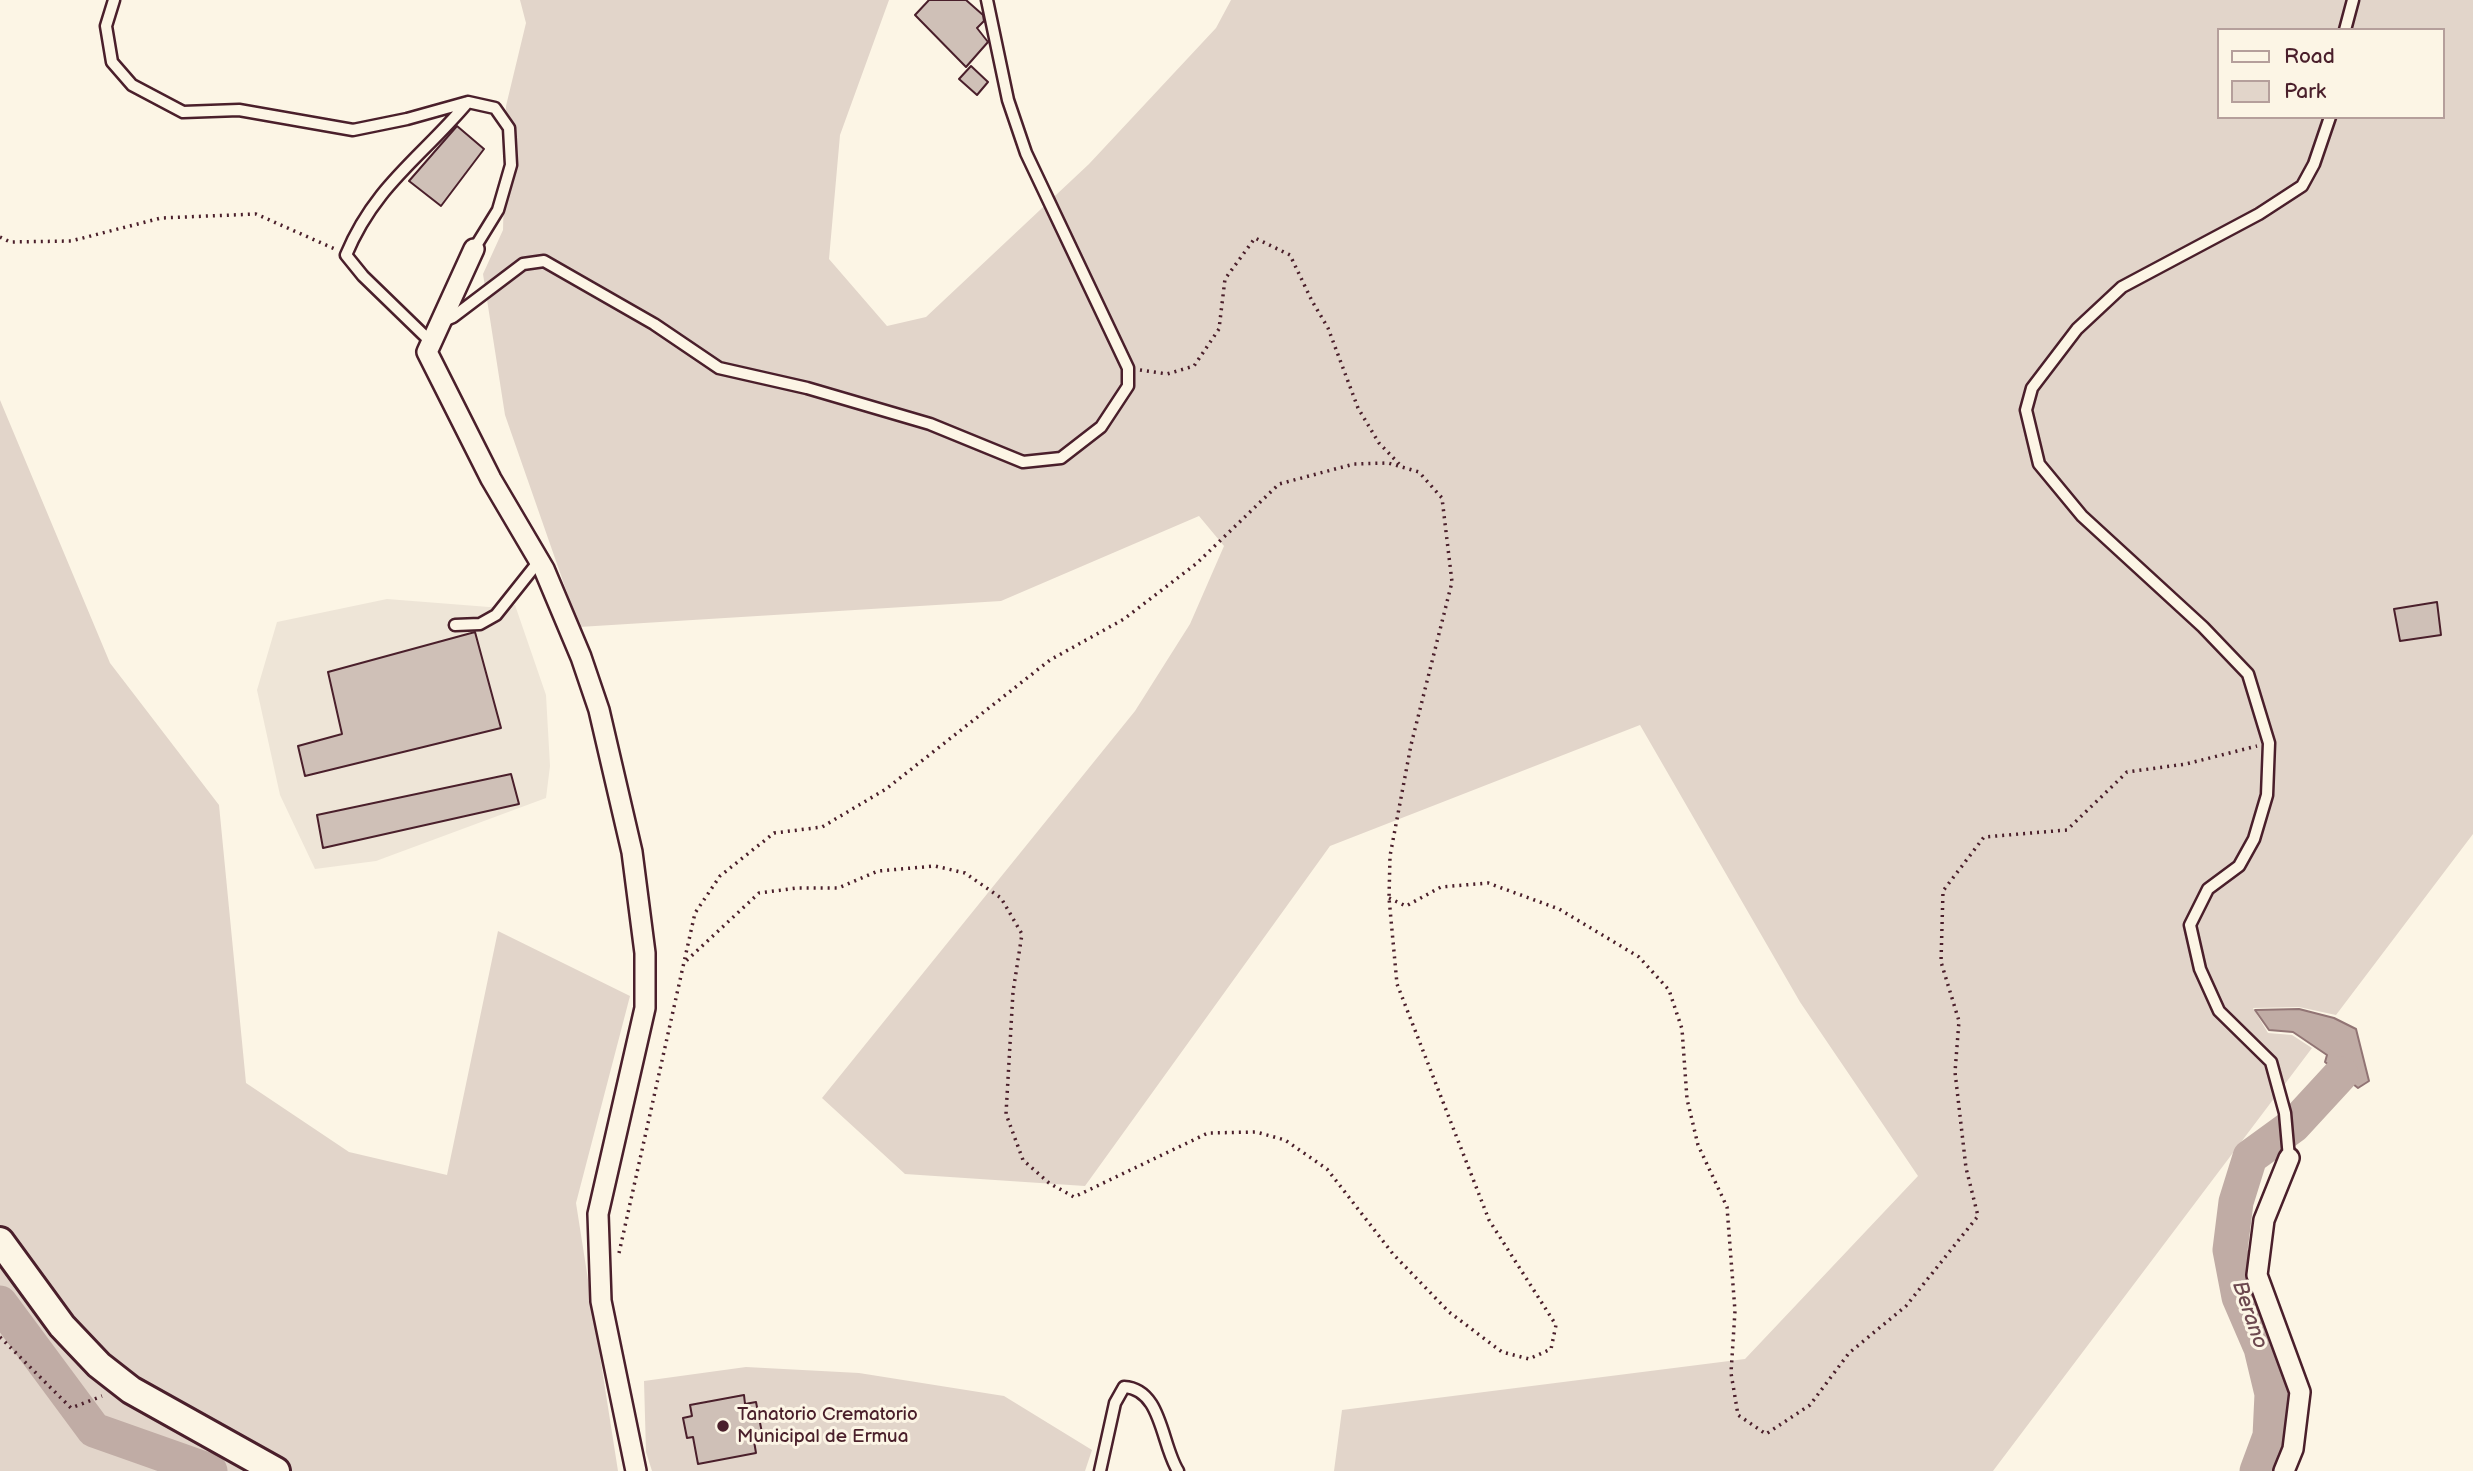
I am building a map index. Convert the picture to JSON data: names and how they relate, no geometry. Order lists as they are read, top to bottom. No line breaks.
{"water":["Berano"],"places":["Tanatorio Crematorio Municipal de Ermua"],"legend":["Road","Park"]}
